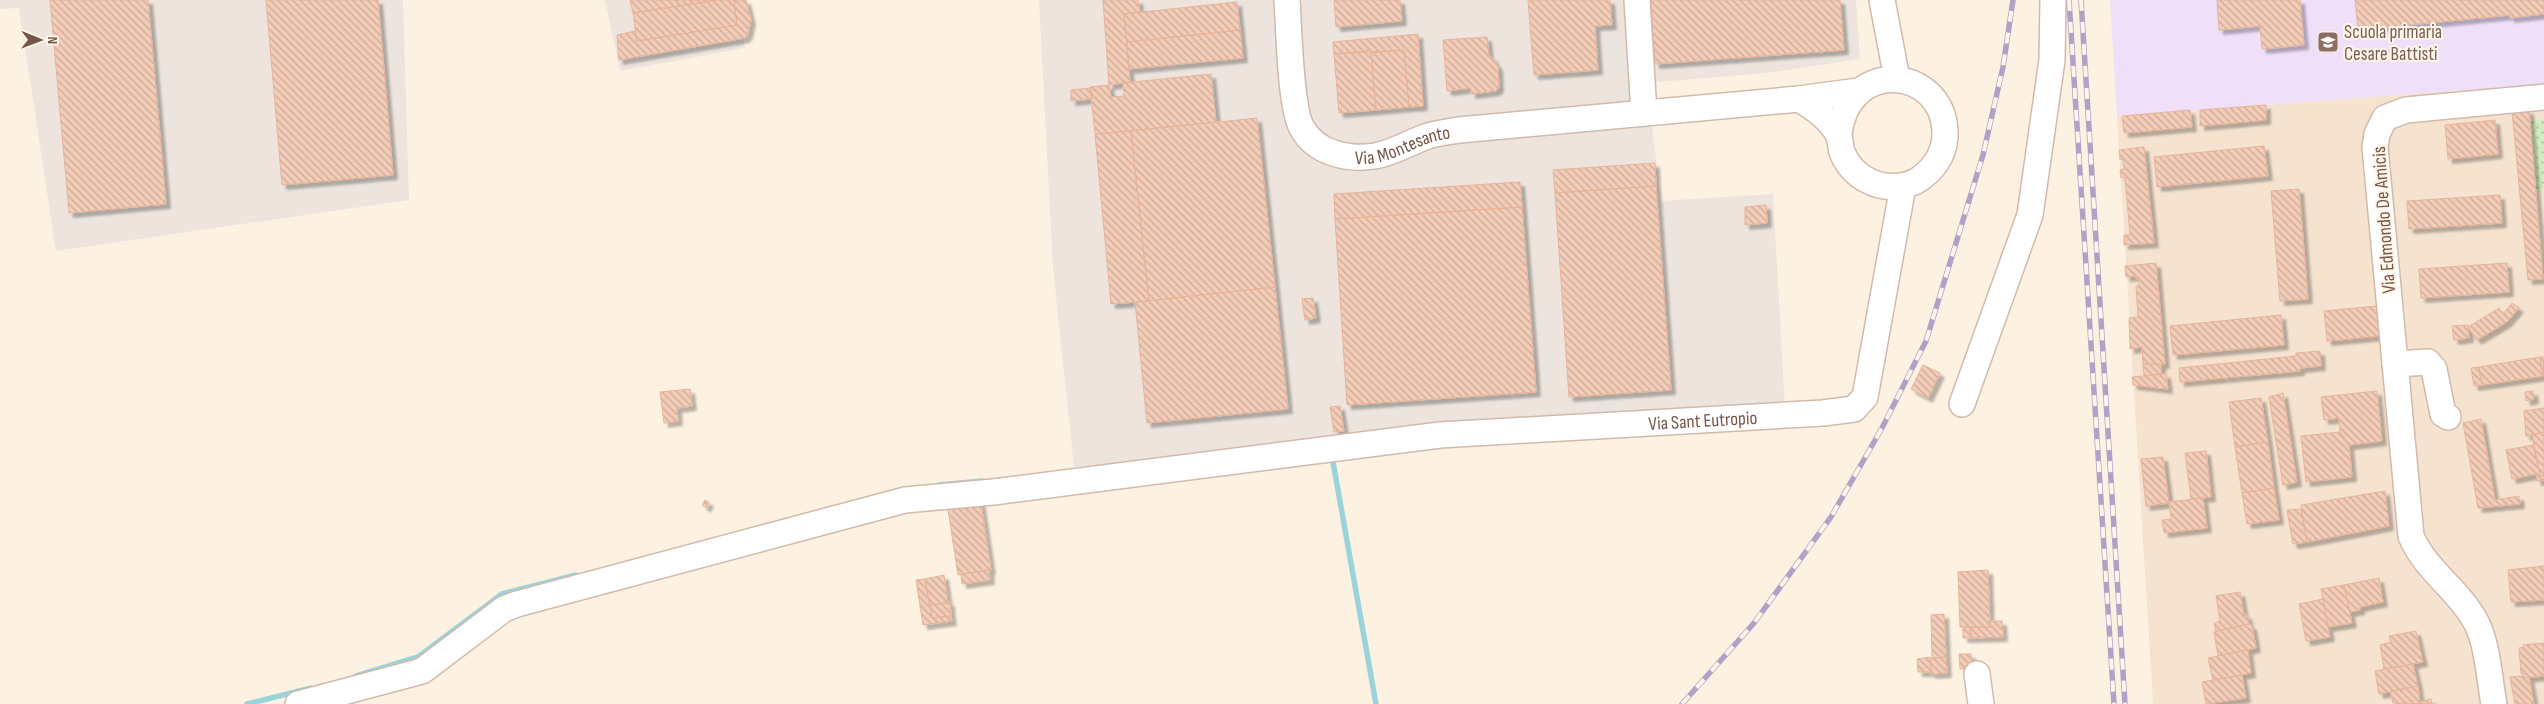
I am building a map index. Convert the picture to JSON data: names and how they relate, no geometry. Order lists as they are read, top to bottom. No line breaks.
{"streets":{"street":["Via Montesanto","Via Edmondo De Amicis","Via Sant Eutropio"]},"crossings":[["Via Montesanto","Via Sant Eutropio"]],"places":{"school or university":["Scuola primaria Cesare Battisti"]},"north":"right"}
